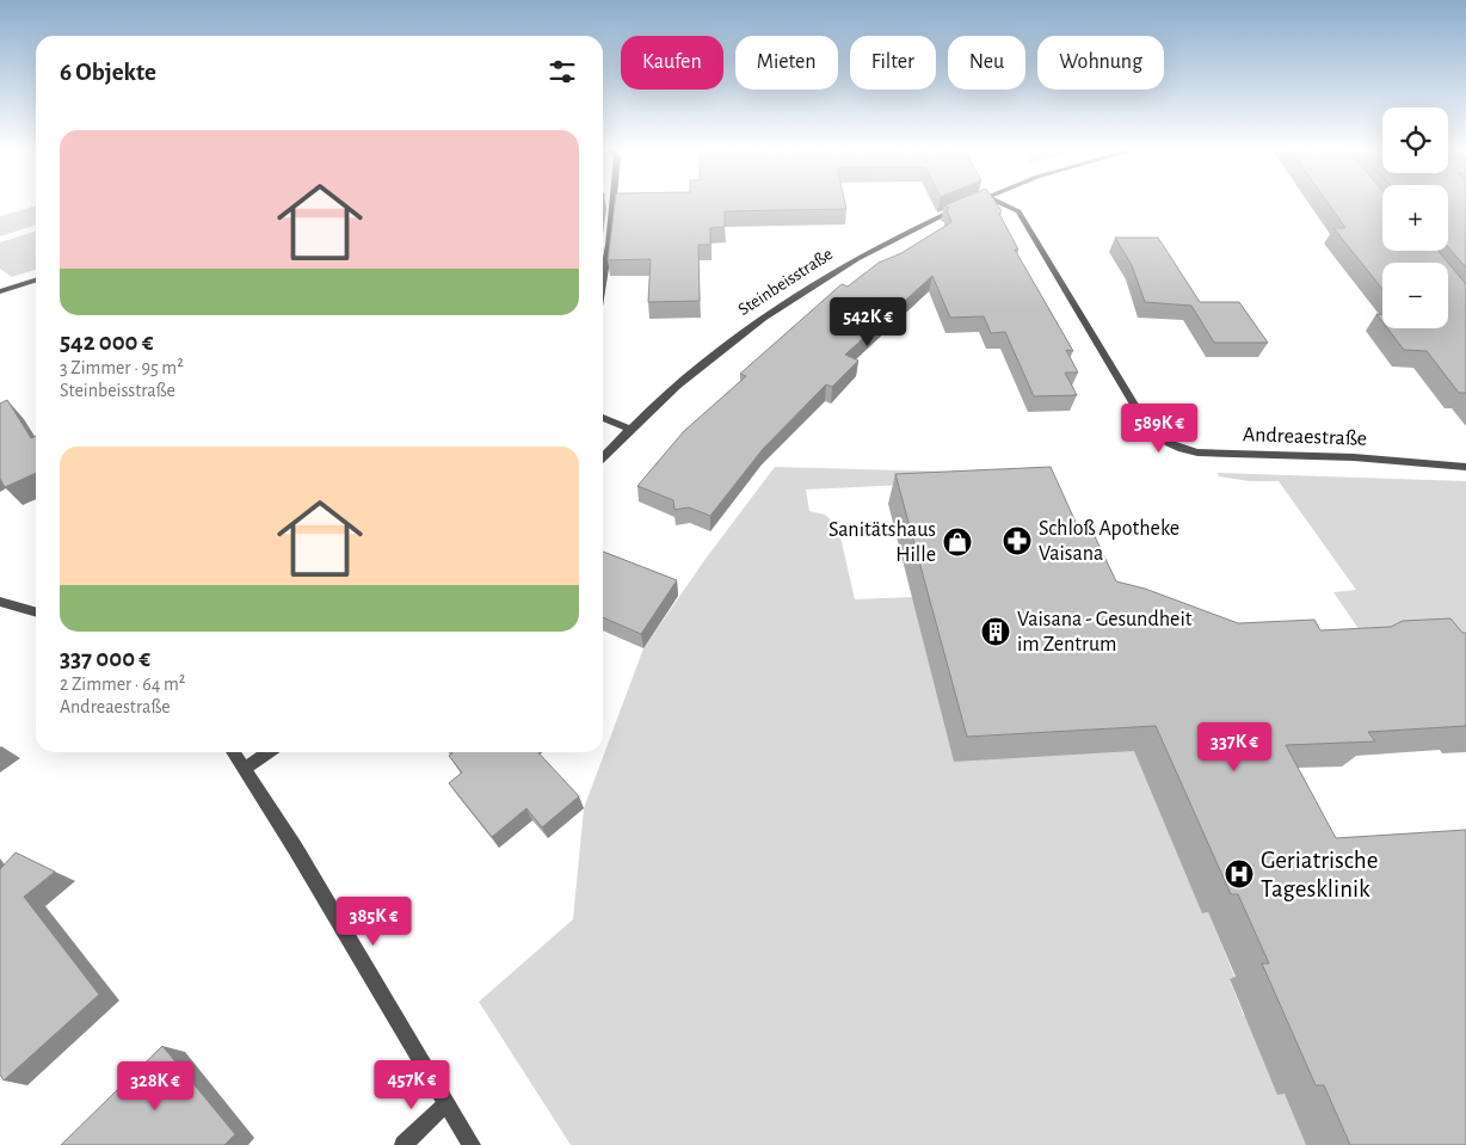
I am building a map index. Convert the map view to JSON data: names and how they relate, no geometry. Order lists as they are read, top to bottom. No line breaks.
{"streets":{"street":["Steinbeisstraße","Andreaestraße"]},"places":{"pharmacy":["Schloß Apotheke Vaisana"],"shop":["Sanitätshaus Hille"],"building":["Vaisana - Gesundheit im Zentrum"],"hospital":["Geriatrische Tagesklinik"]},"page":{"chip":["Kaufen","Mieten","Filter","Neu","Wohnung"],"heading":"6 Objekte","map_buttons":["+","−"],"list":[{"name":"542 000 €","note":"3 Zimmer · 95 m² · Steinbeisstraße"},{"name":"337 000 €","note":"2 Zimmer · 64 m² · Andreaestraße"}],"price":["542K €","589K €","337K €","385K €","457K €","328K €"]}}
